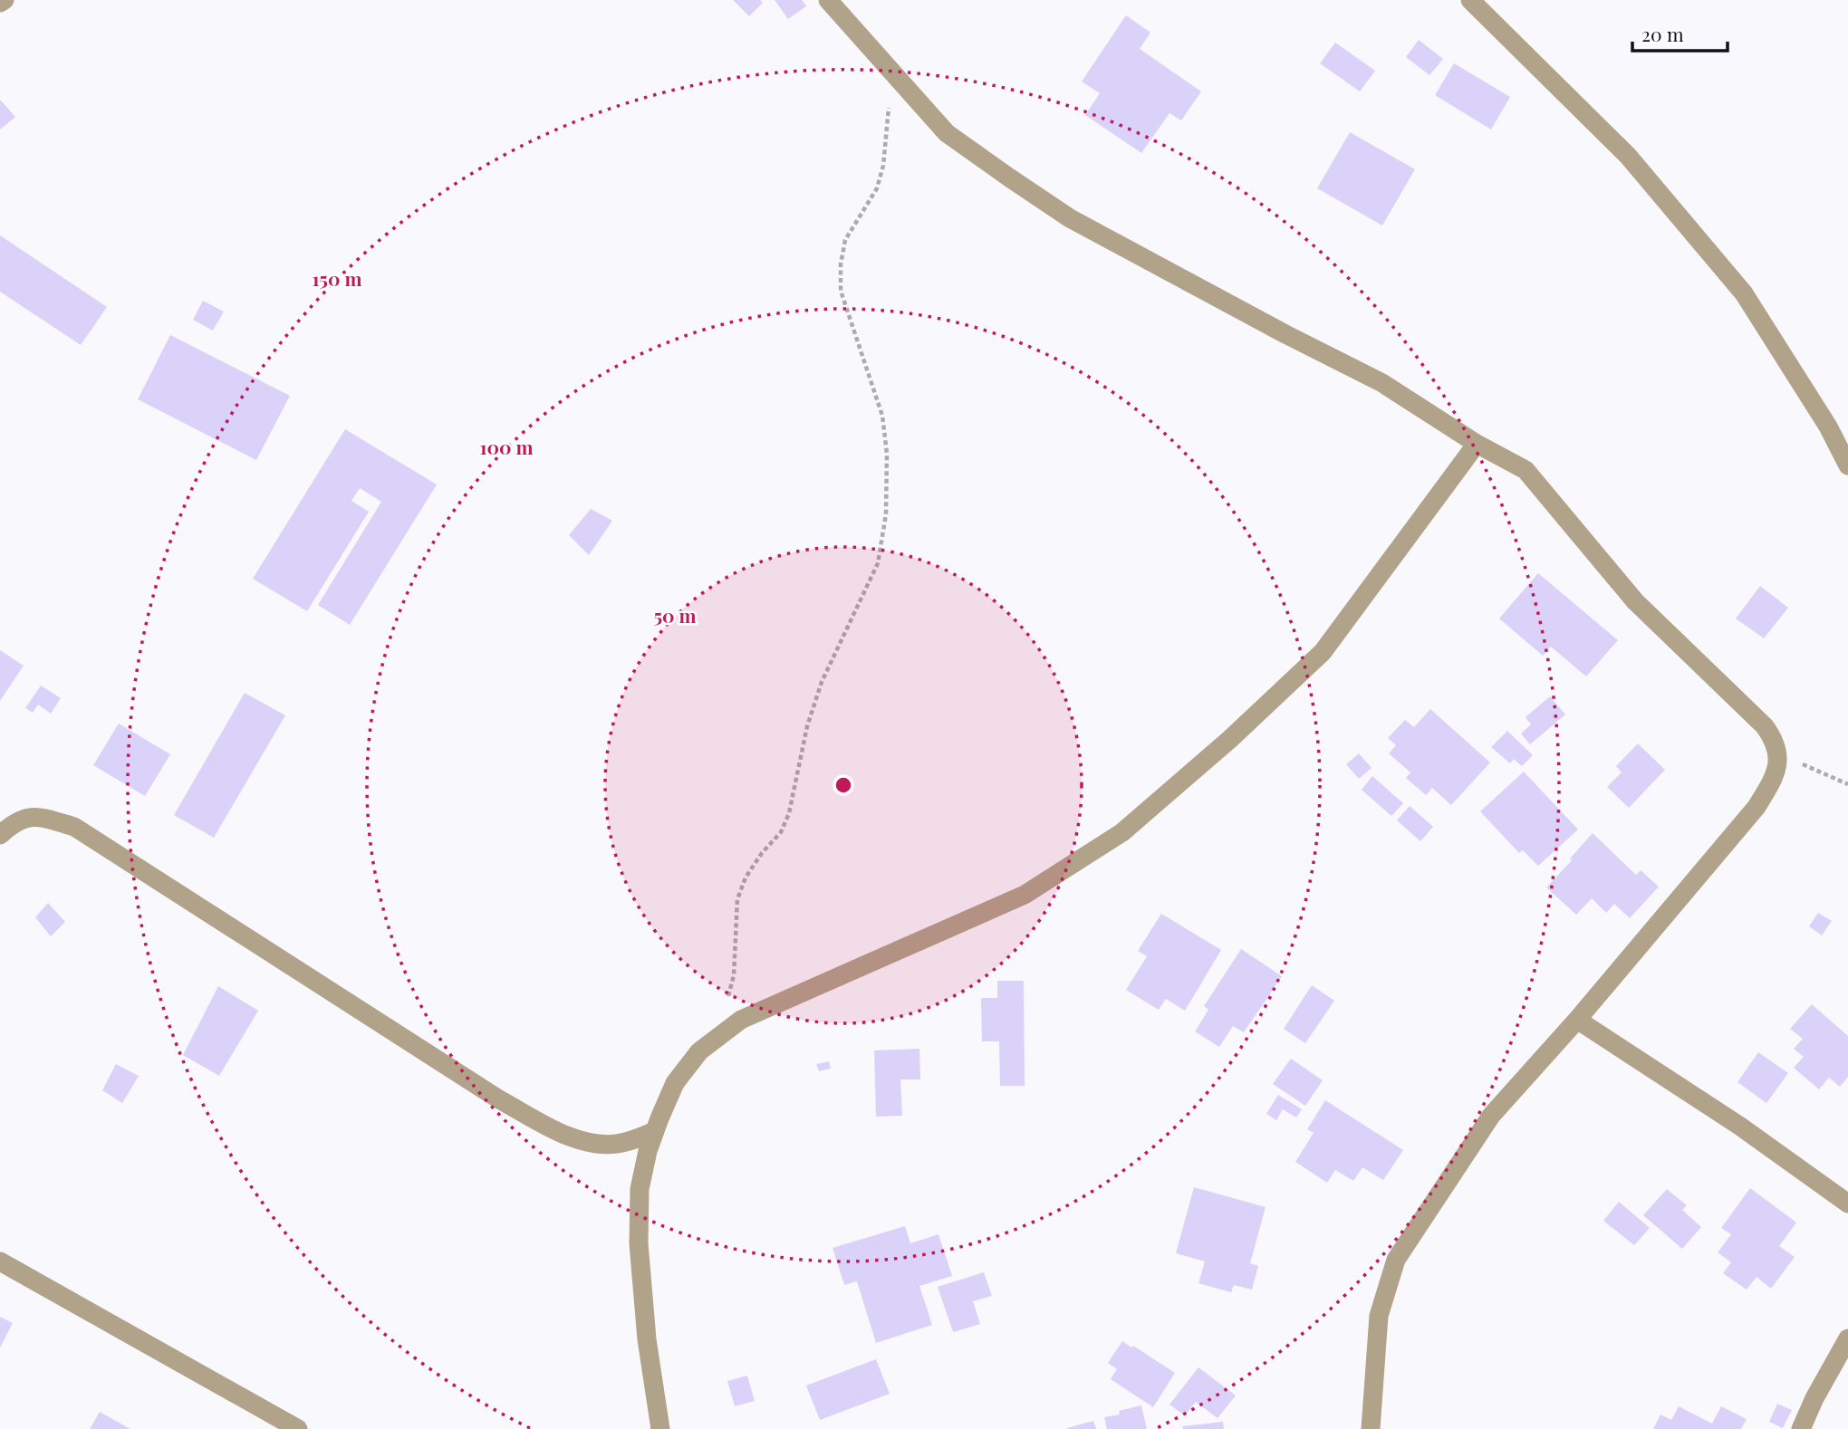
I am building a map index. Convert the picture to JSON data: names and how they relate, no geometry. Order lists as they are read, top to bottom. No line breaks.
{"scale_bar":"20 m","rings":["150 m","100 m","50 m"]}
